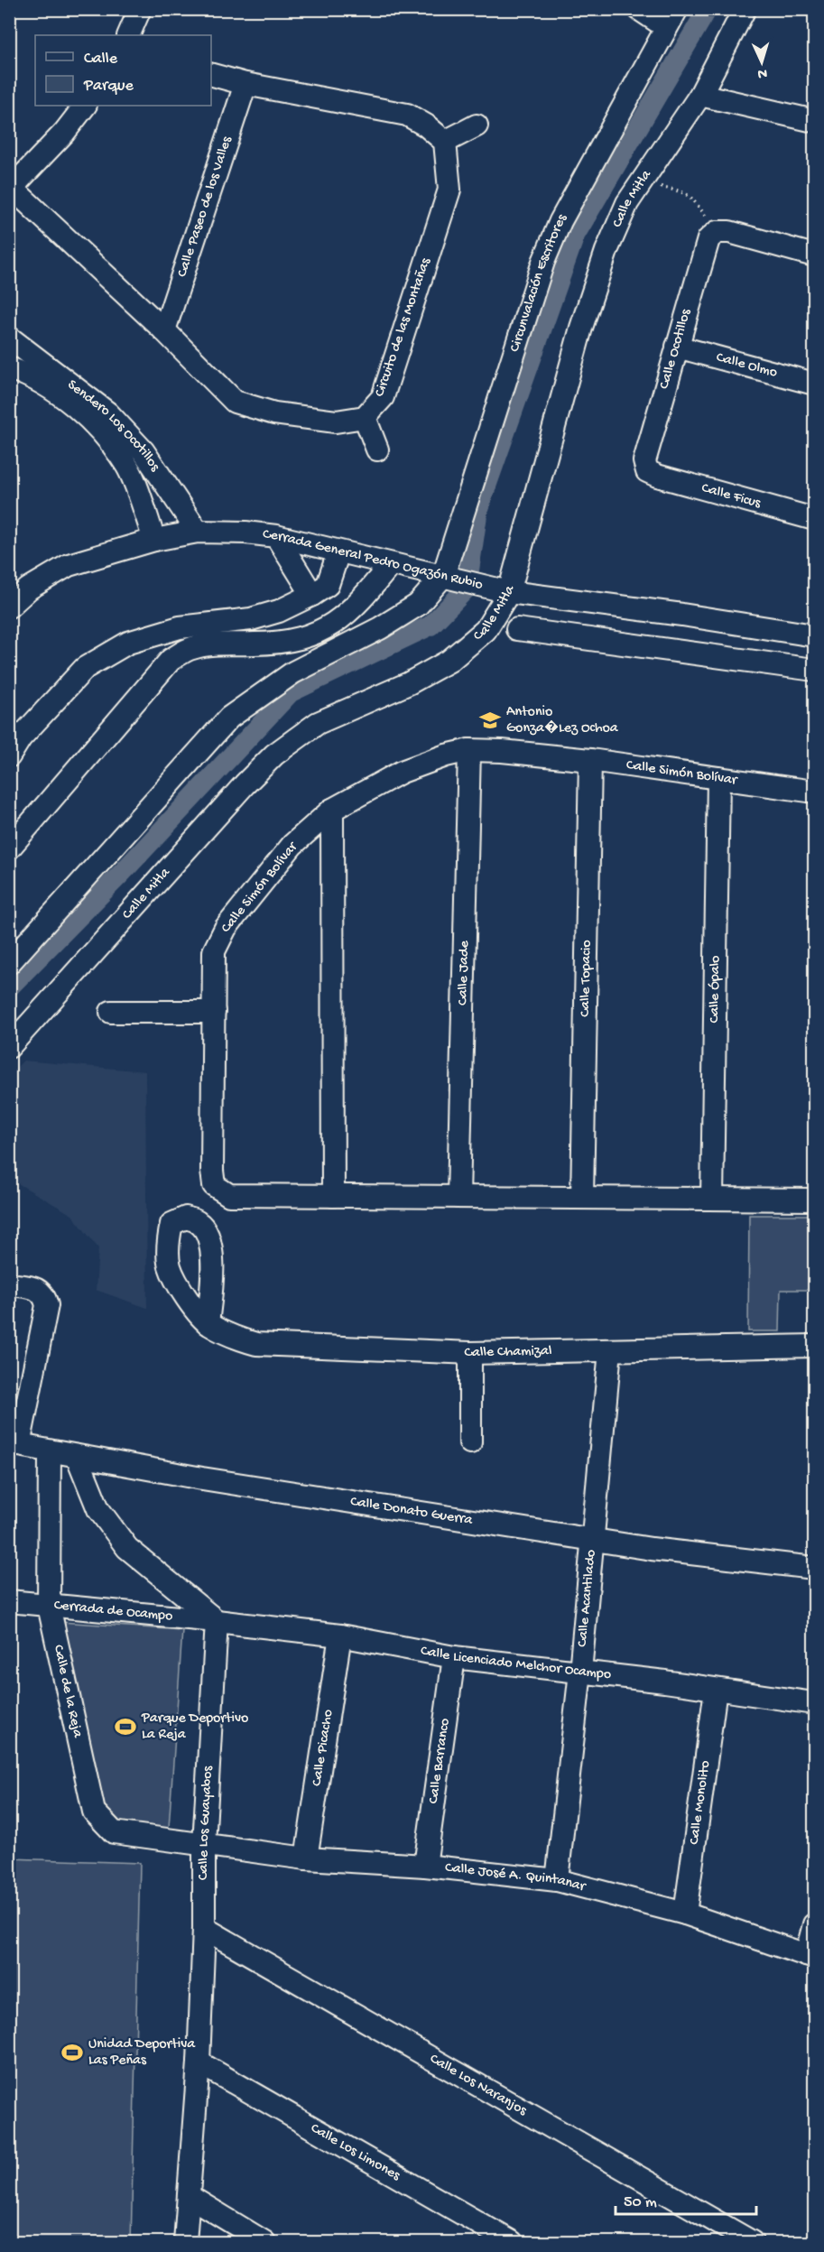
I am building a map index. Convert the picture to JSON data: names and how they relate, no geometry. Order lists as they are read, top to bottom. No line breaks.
{"streets":{"street":["Calle Mitla","Calle Paseo de los Valles","Circunvalación Escritores","Circuito de las Montañas","Calle Ocotillos","Calle Olmo","Sendero Los Ocotillos","Calle Ficus","Cerrada General Pedro Ogazón Rubio","Calle Simón Bolívar","Calle Jade","Calle Topacio","Calle Ópalo","Calle Chamizal","Calle Donato Guerra","Calle Acantilado","Cerrada de Ocampo","Calle Licenciado Melchor Ocampo","Calle de la Reja","Calle Picacho","Calle Barranco","Calle Monolito","Calle Los Guayabos","Calle José A. Quintanar","Calle Los Naranjos","Calle Los Limones"]},"crossings":[["Calle Mitla","Cerrada General Pedro Ogazón Rubio"],["Circunvalación Escritores","Cerrada General Pedro Ogazón Rubio"],["Calle Ocotillos","Calle Olmo"],["Calle Ocotillos","Calle Ficus"],["Sendero Los Ocotillos","Cerrada General Pedro Ogazón Rubio"],["Calle Simón Bolívar","Calle Jade"],["Calle Simón Bolívar","Calle Topacio"],["Calle Simón Bolívar","Calle Ópalo"],["Calle Chamizal","Calle Acantilado"],["Calle Donato Guerra","Calle Acantilado"],["Calle Donato Guerra","Calle de la Reja"],["Calle Acantilado","Calle Licenciado Melchor Ocampo"],["Calle Acantilado","Calle José A. Quintanar"],["Cerrada de Ocampo","Calle Licenciado Melchor Ocampo"],["Cerrada de Ocampo","Calle de la Reja"],["Cerrada de Ocampo","Calle Los Guayabos"],["Calle Licenciado Melchor Ocampo","Calle Picacho"],["Calle Licenciado Melchor Ocampo","Calle Barranco"],["Calle Licenciado Melchor Ocampo","Calle Monolito"],["Calle Licenciado Melchor Ocampo","Calle Los Guayabos"],["Calle de la Reja","Calle Los Guayabos"],["Calle de la Reja","Calle José A. Quintanar"],["Calle Picacho","Calle José A. Quintanar"],["Calle Barranco","Calle José A. Quintanar"],["Calle Monolito","Calle José A. Quintanar"],["Calle Los Guayabos","Calle José A. Quintanar"],["Calle Los Guayabos","Calle Los Naranjos"],["Calle Los Guayabos","Calle Los Limones"]],"places":{"school or university":["Antonio Gonza�Lez Ochoa"],"sports":["Parque Deportivo La Reja","Unidad Deportiva Las Peñas"]},"legend":["Calle","Parque"],"scale_bar":"50 m","north":"bottom"}
